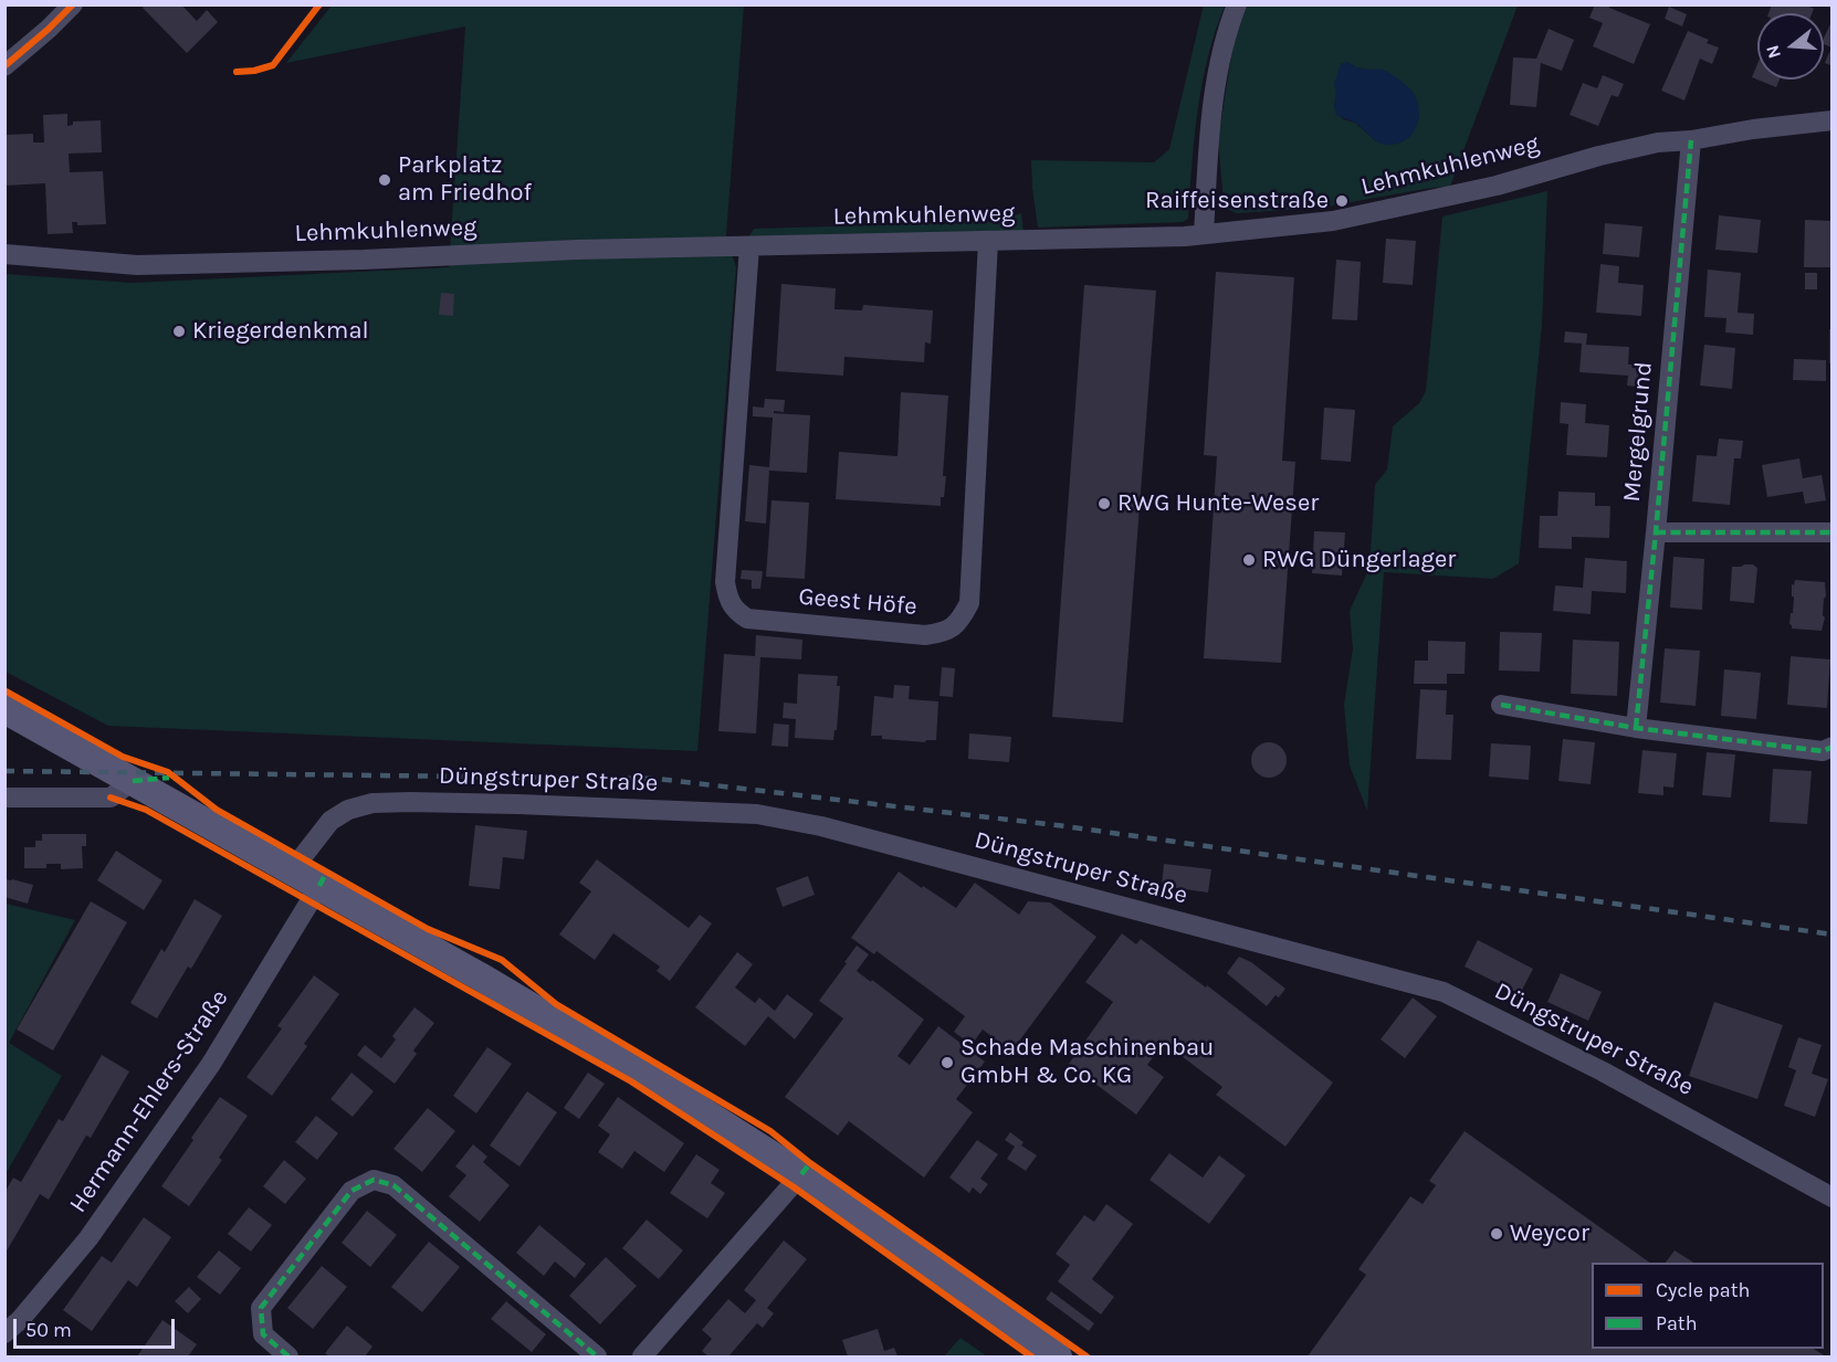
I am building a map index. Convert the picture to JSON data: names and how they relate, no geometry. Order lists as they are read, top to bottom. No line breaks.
{"streets":{"street":["Lehmkuhlenweg","Mergelgrund","Geest Höfe","Düngstruper Straße","Hermann-Ehlers-Straße"]},"crossings":[["Lehmkuhlenweg","Mergelgrund"],["Lehmkuhlenweg","Geest Höfe"]],"places":["Parkplatz am Friedhof","Raiffeisenstraße","Kriegerdenkmal","RWG Hunte-Weser","RWG Düngerlager","Schade Maschinenbau GmbH & Co. KG","Weycor"],"legend":["Cycle path","Path"],"scale_bar":"50 m","north":"left"}
